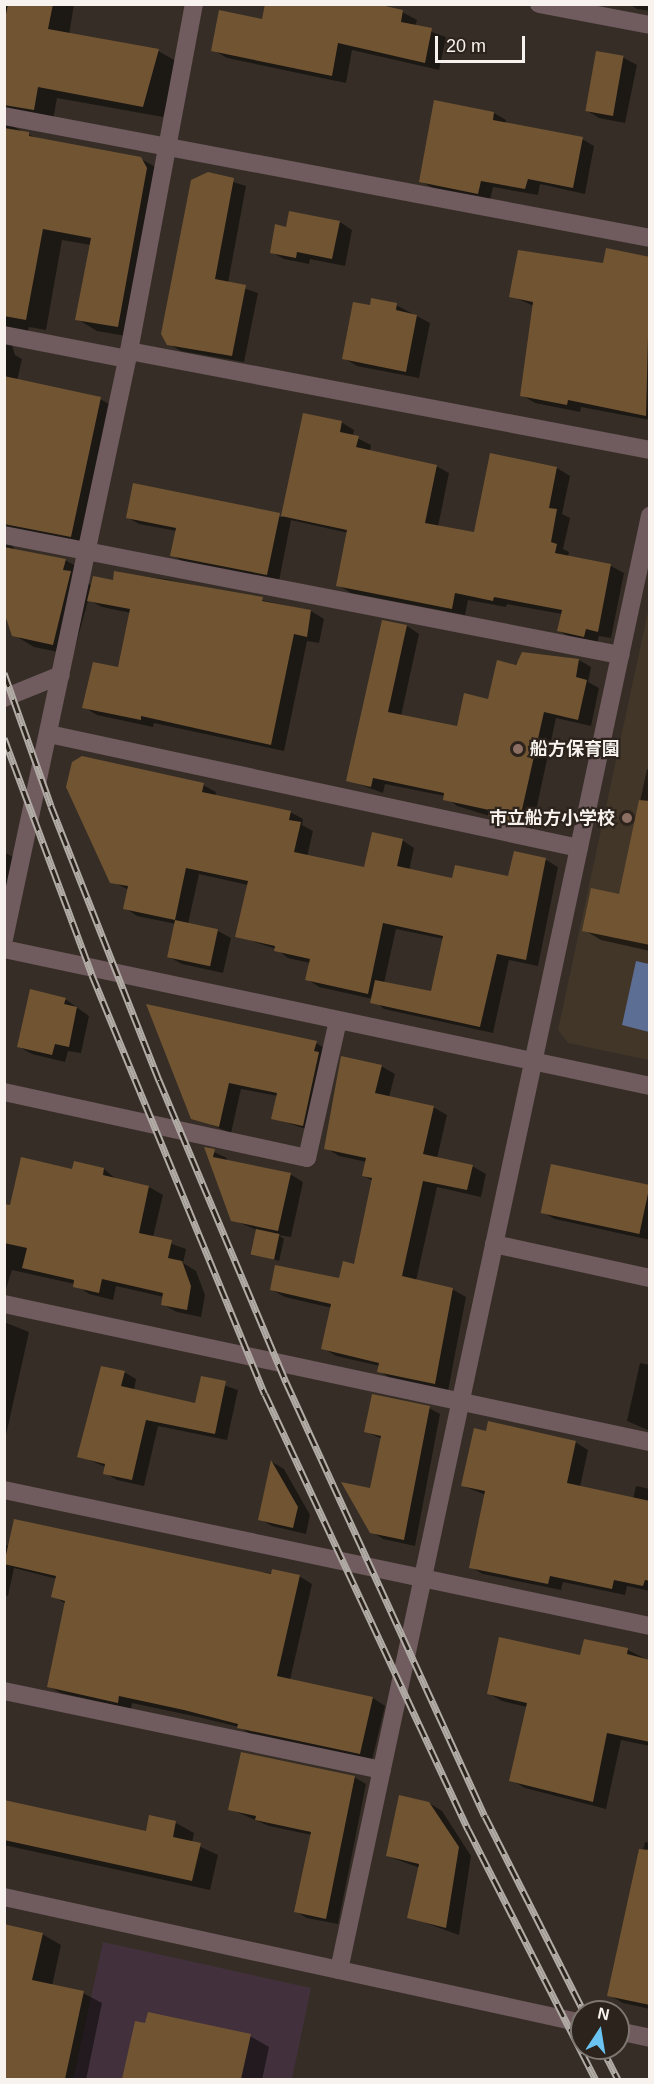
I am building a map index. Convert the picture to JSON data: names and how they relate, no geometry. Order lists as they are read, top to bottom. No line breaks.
{"places":["船方保育園","市立船方小学校"],"scale_bar":"20 m","north":"top"}
